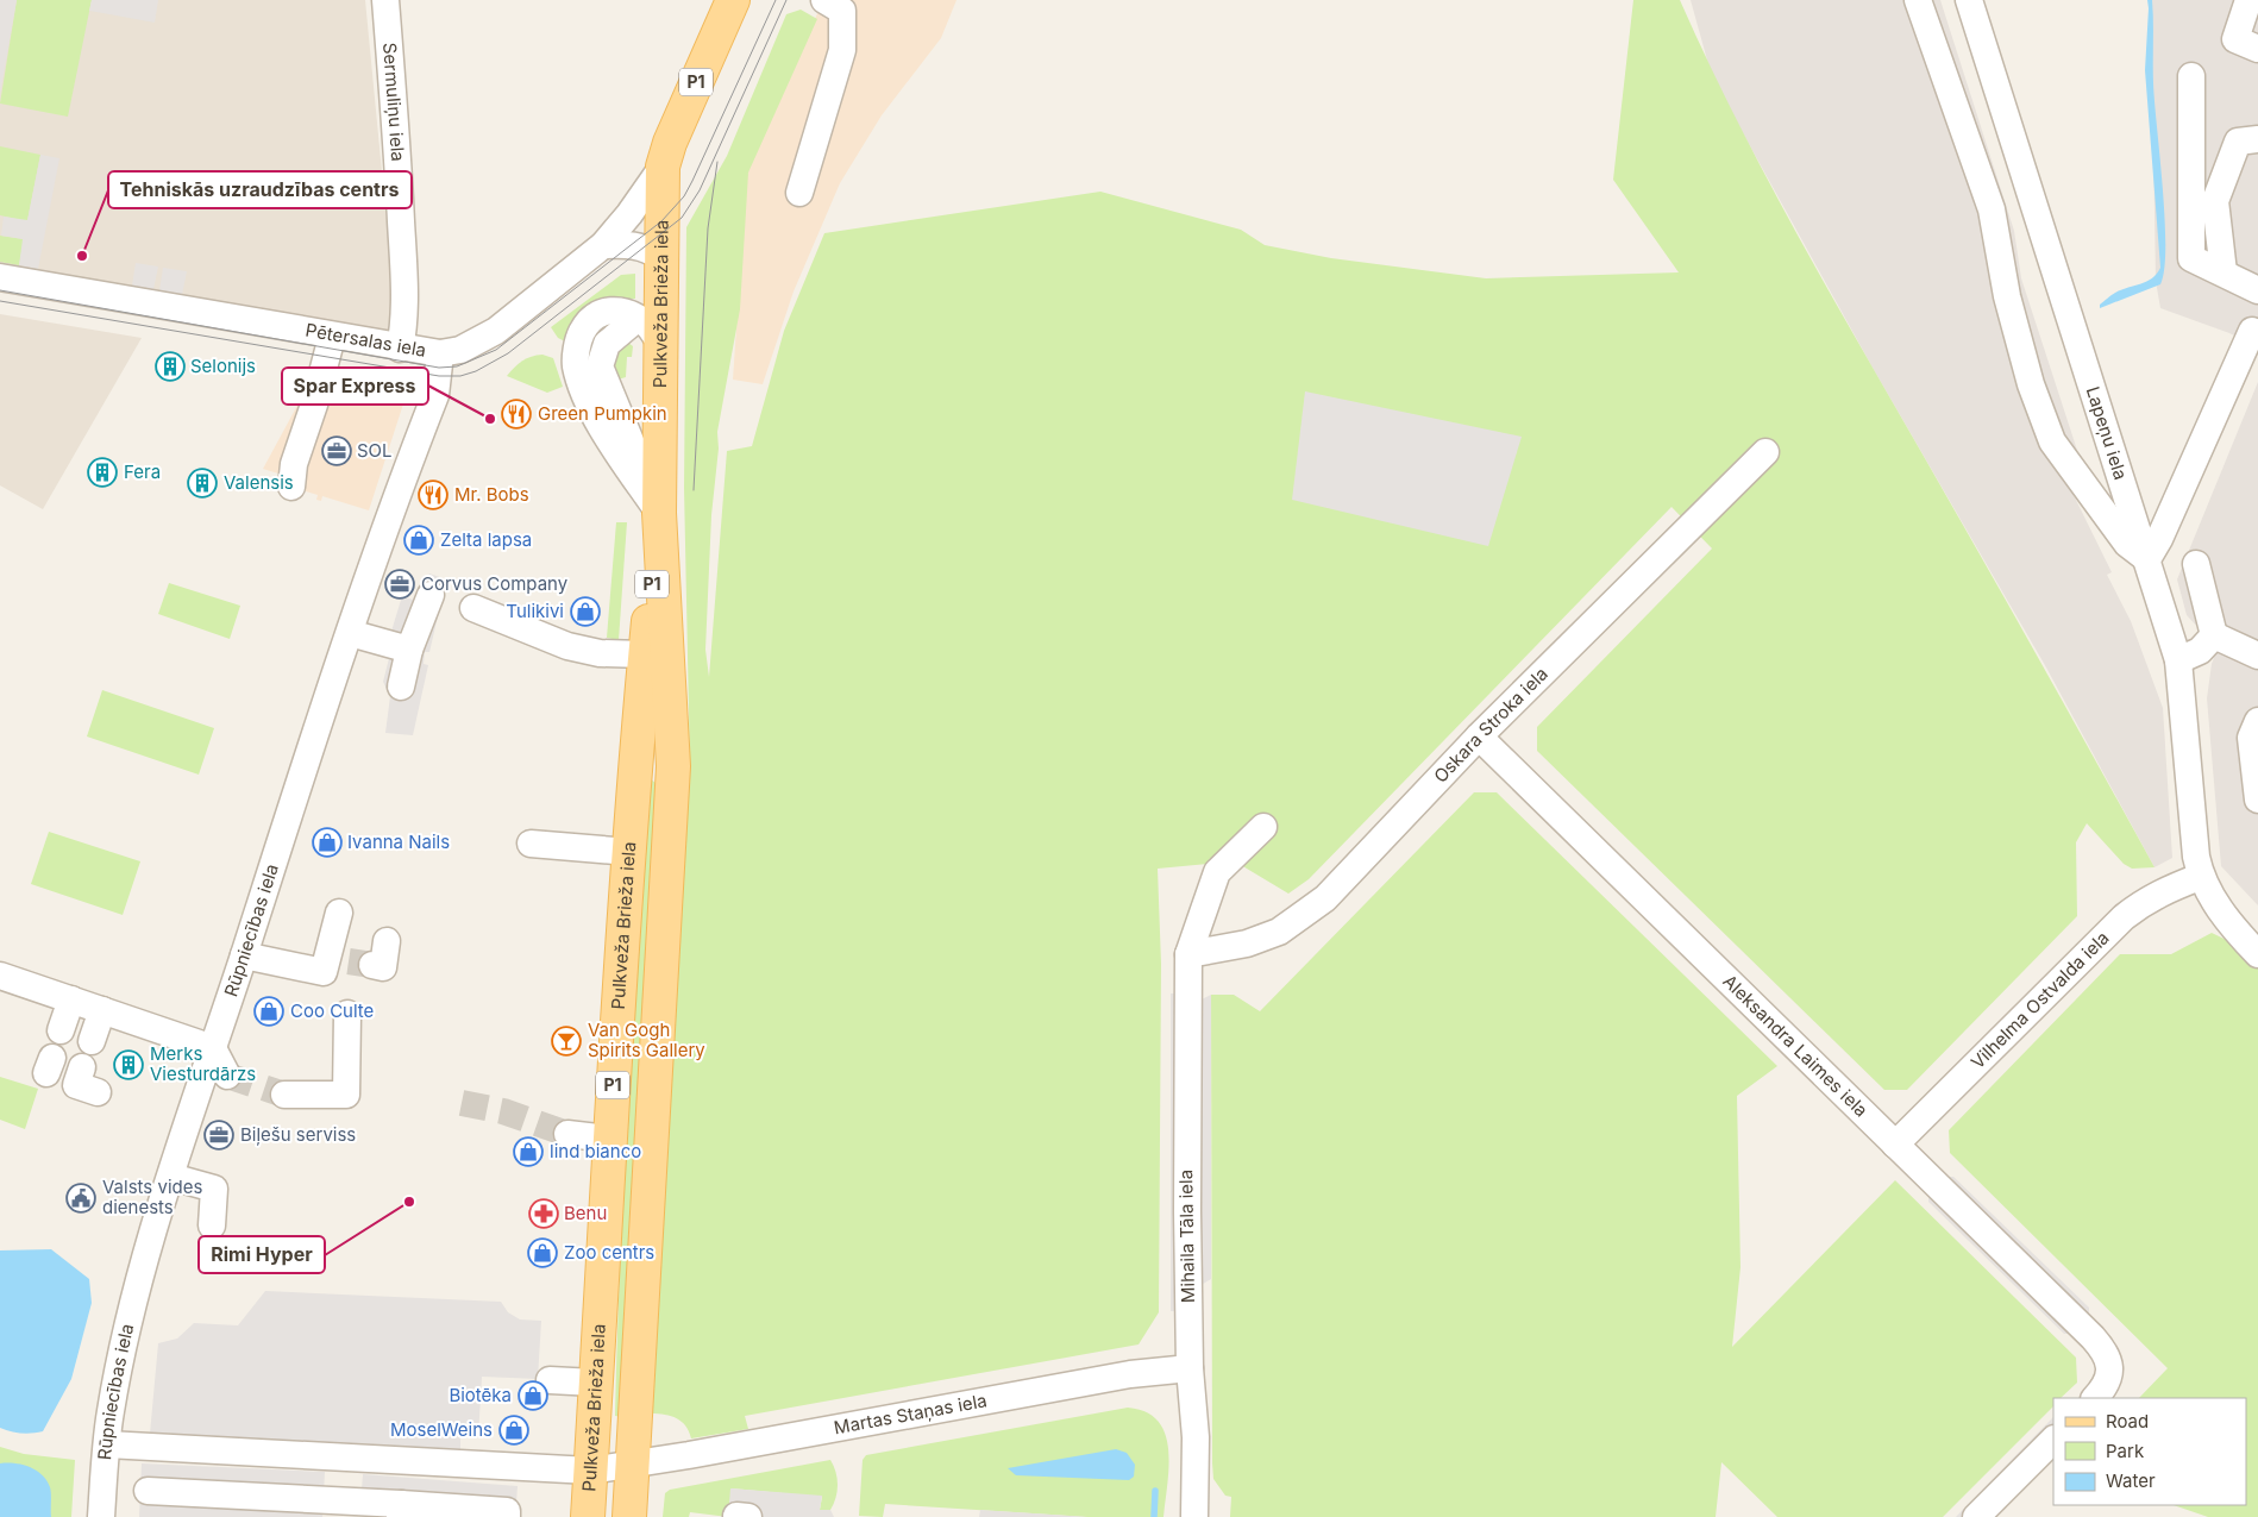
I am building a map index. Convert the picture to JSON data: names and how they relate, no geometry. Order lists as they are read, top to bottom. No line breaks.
{"streets":{"main road":["P1","Pulkveža Brieža iela"],"street":["Sermuliņu iela","Pētersalas iela","Lapeņu iela","Oskara Stroka iela","Rūpniecības iela","Vilhelma Ostvalda iela","Aleksandra Laimes iela","Mihaila Tāla iela","Martas Staņas iela"]},"crossings":[["P1","Pulkveža Brieža iela"],["P1","Pētersalas iela"],["Sermuliņu iela","Pētersalas iela"],["Pulkveža Brieža iela","Pētersalas iela"],["Pulkveža Brieža iela","Martas Staņas iela"],["Pētersalas iela","Rūpniecības iela"],["Lapeņu iela","Vilhelma Ostvalda iela"],["Oskara Stroka iela","Aleksandra Laimes iela"],["Oskara Stroka iela","Mihaila Tāla iela"],["Rūpniecības iela","Martas Staņas iela"],["Vilhelma Ostvalda iela","Aleksandra Laimes iela"],["Mihaila Tāla iela","Martas Staņas iela"]],"places":{"other":["Tehniskās uzraudzības centrs","Spar Express","Rimi Hyper"],"building":["Selonijs","Fera","Valensis","Merks Viesturdārzs"],"restaurant":["Green Pumpkin","Mr. Bobs"],"office":["SOL","Corvus Company","Biļešu serviss"],"shop":["Zelta lapsa","Tulikivi","Ivanna Nails","Coo Culte","lind bianco","Zoo centrs","Biotēka","MoselWeins"],"bar":["Van Gogh Spirits Gallery"],"public building":["Valsts vides dienests"],"pharmacy":["Benu"]},"legend":["Road","Park","Water"]}
